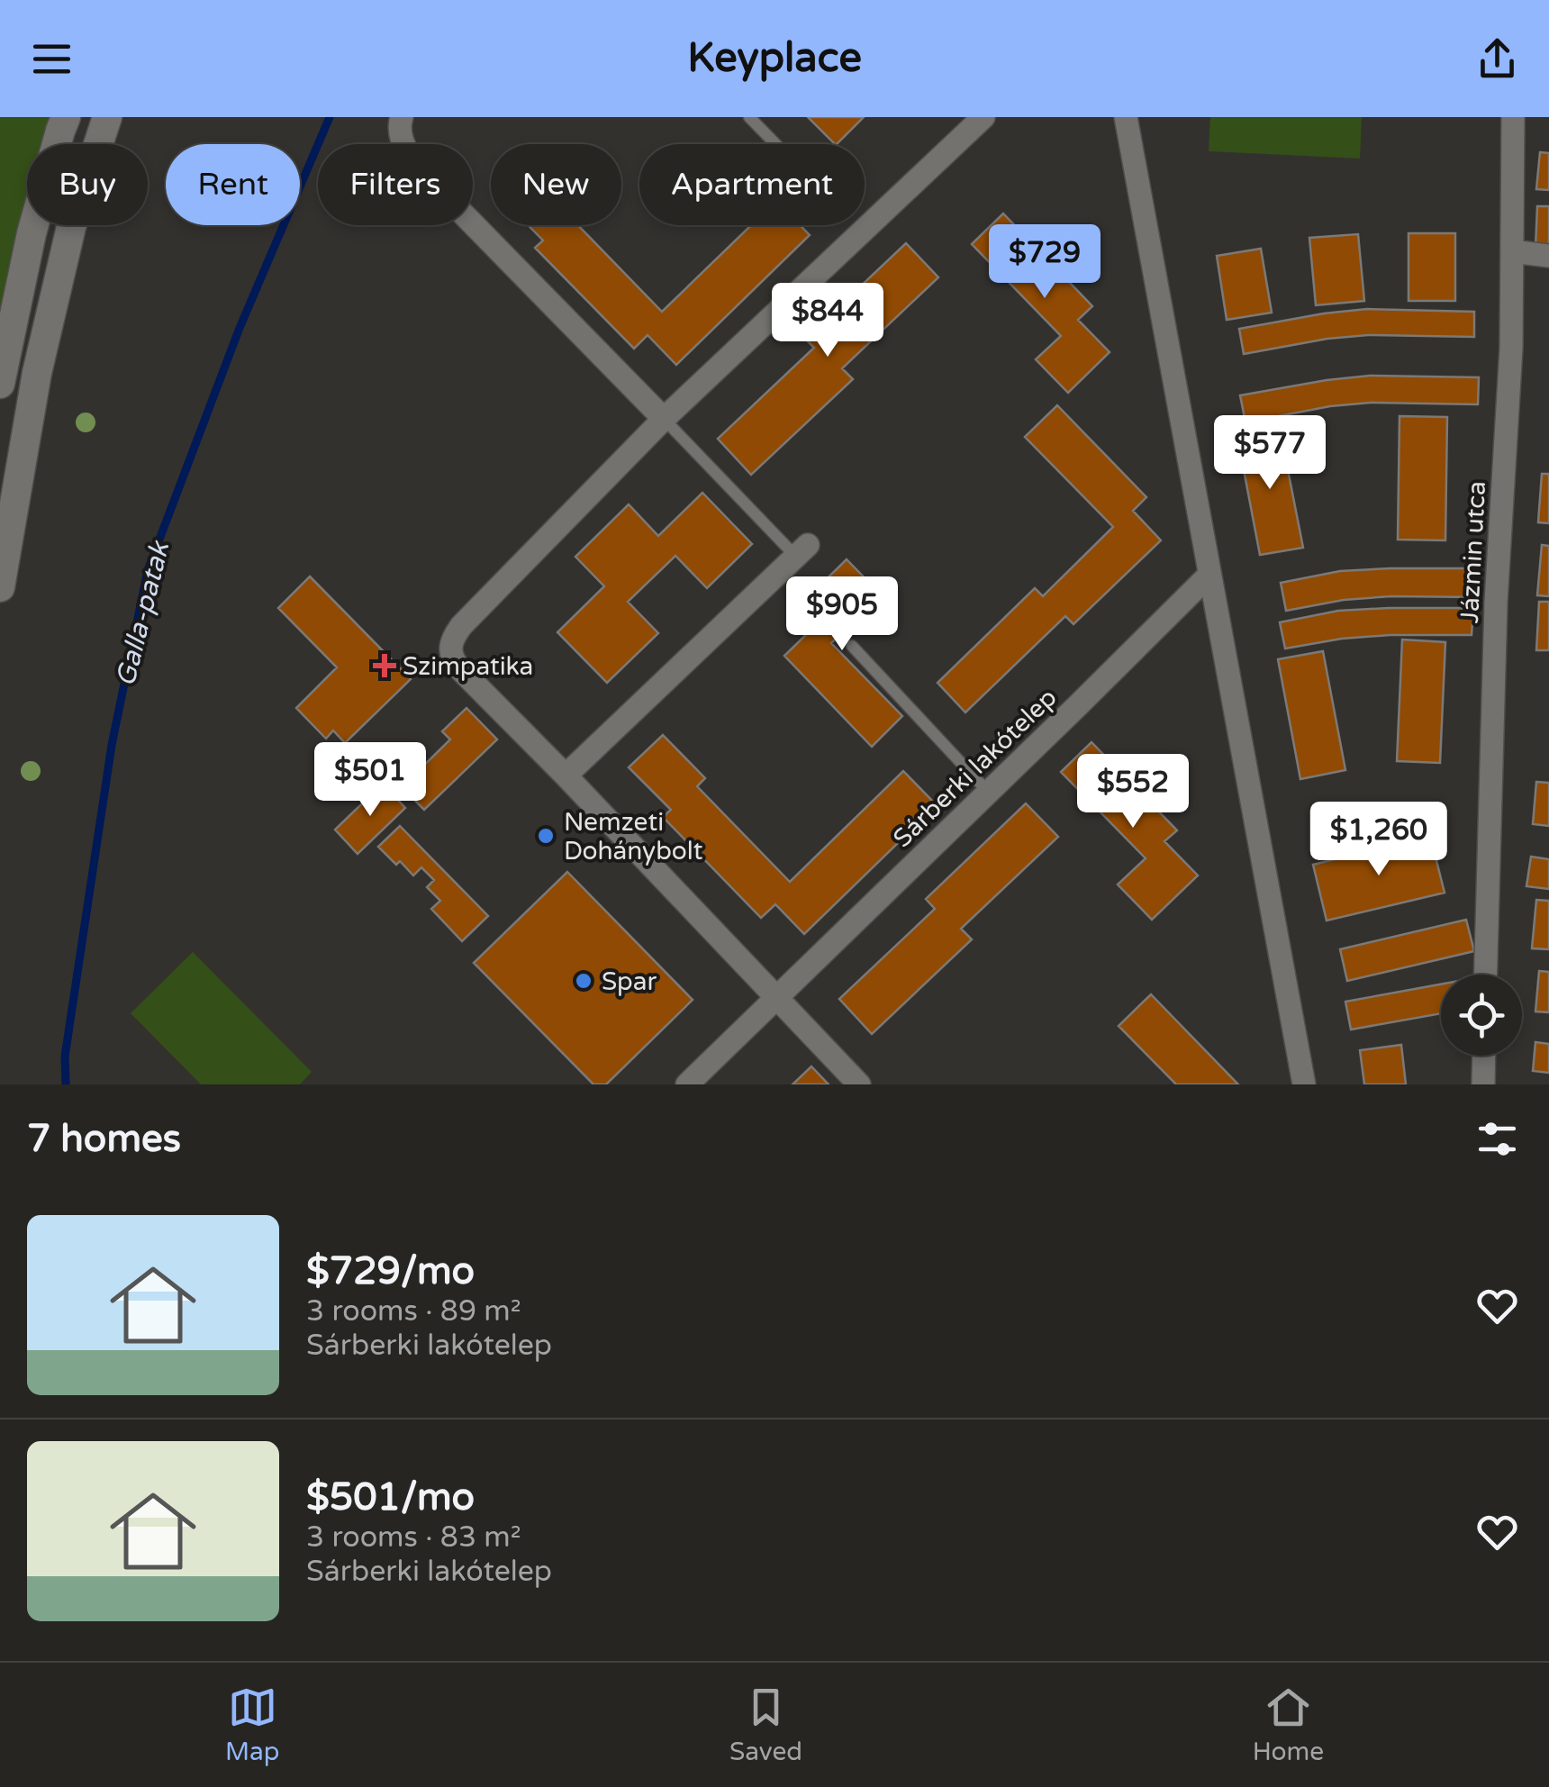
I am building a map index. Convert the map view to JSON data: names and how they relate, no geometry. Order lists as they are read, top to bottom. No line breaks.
{"streets":{"street":["Jázmin utca","Sárberki lakótelep"]},"water":["Galla-patak"],"places":{"health":["Szimpatika"],"other":["Nemzeti Dohánybolt","Spar"]},"page":{"header":"Keyplace","chip":["Buy","Rent","Filters","New","Apartment"],"price":["$729","$844","$577","$905","$501","$552","$1,260"],"heading":"7 homes","list":[{"name":"$729/mo","note":"3 rooms · 89 m² · Sárberki lakótelep"},{"name":"$501/mo","note":"3 rooms · 83 m² · Sárberki lakótelep"}],"tabs":["Map","Saved","Home"]}}
